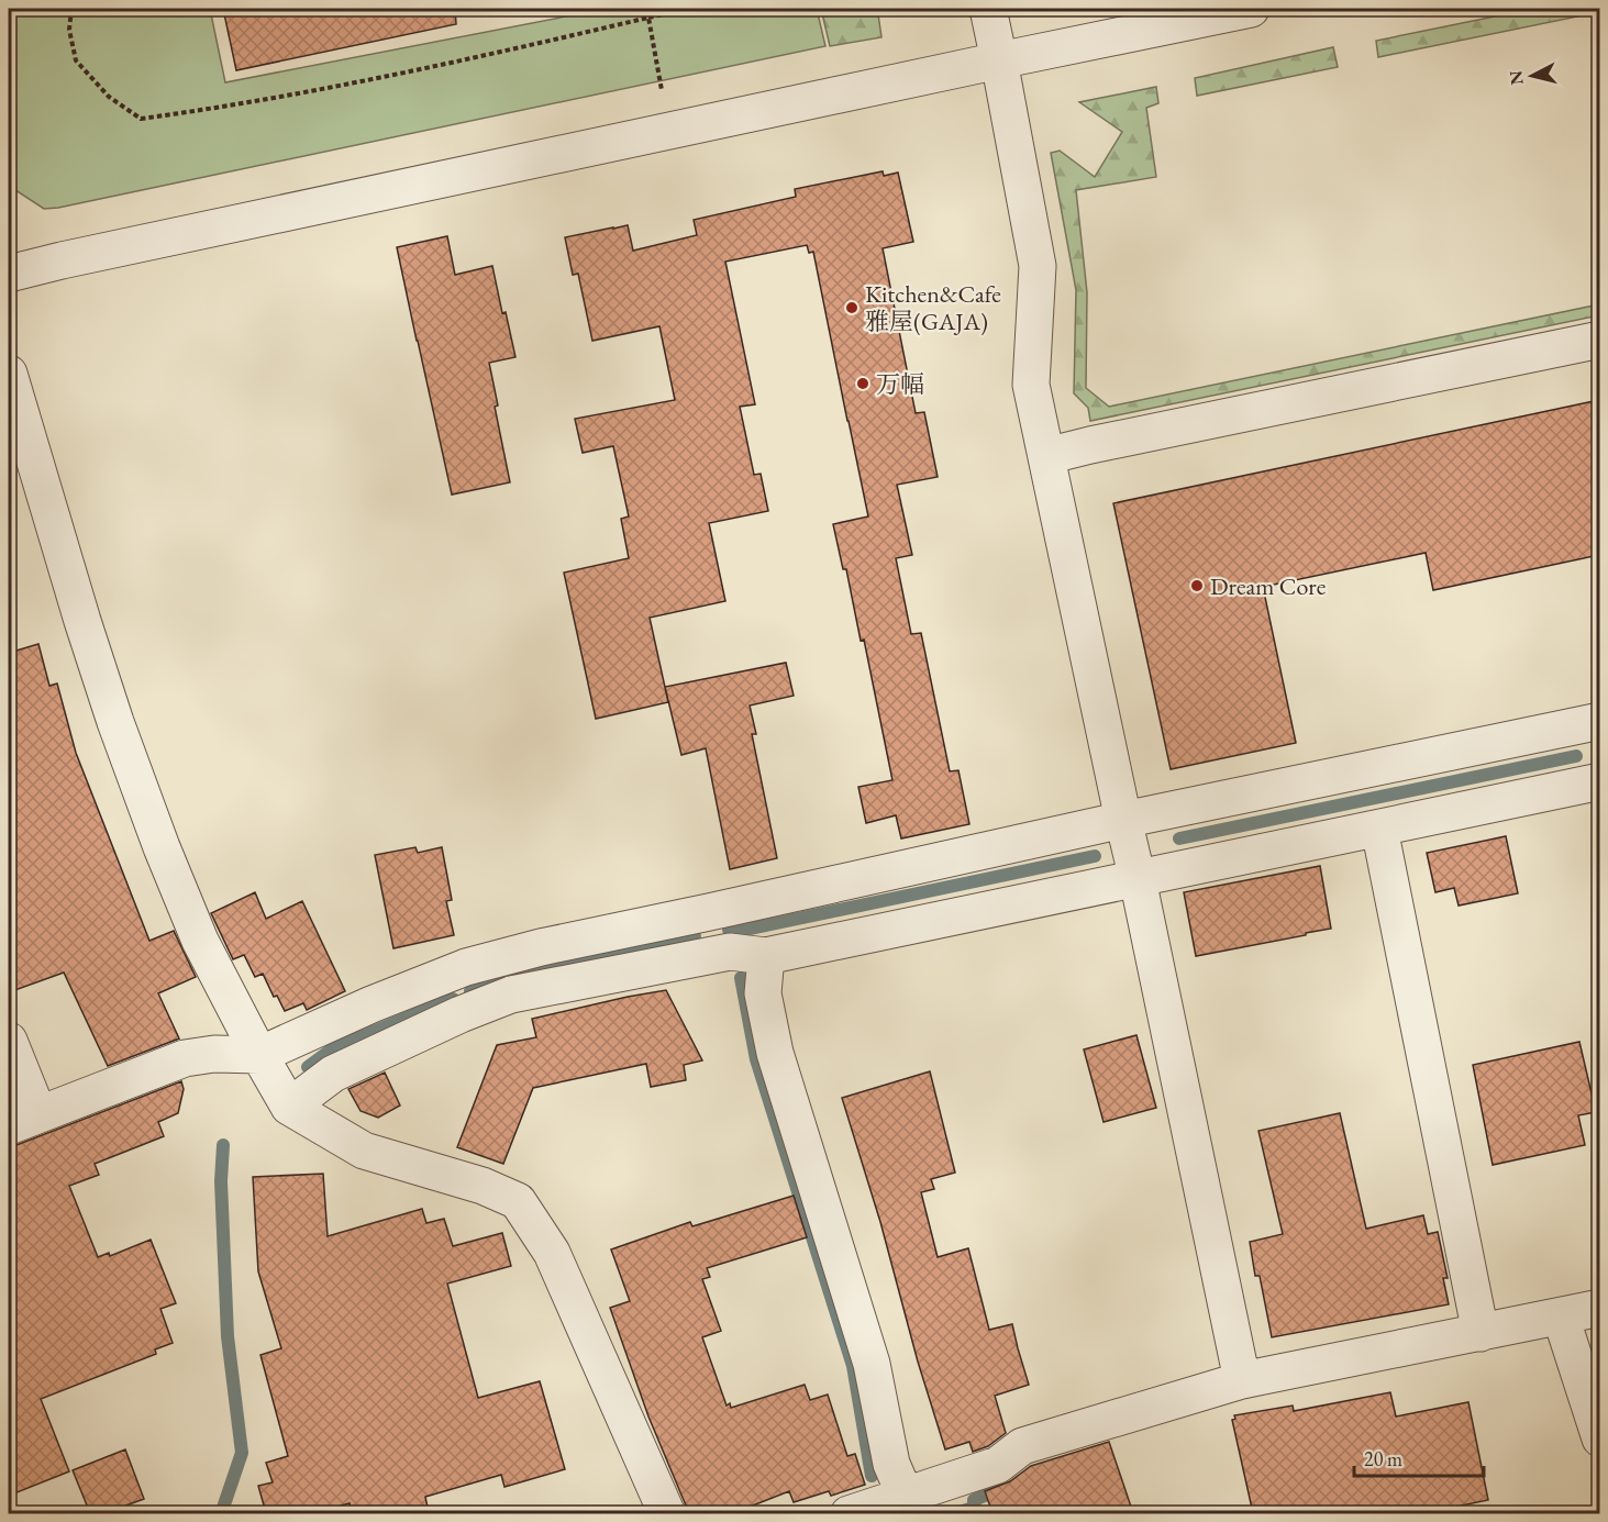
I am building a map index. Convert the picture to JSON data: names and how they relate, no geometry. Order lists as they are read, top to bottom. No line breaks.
{"places":["Kitchen&Cafe 雅屋(GAJA)","万幅","Dream Core"],"scale_bar":"20 m","north":"left"}
